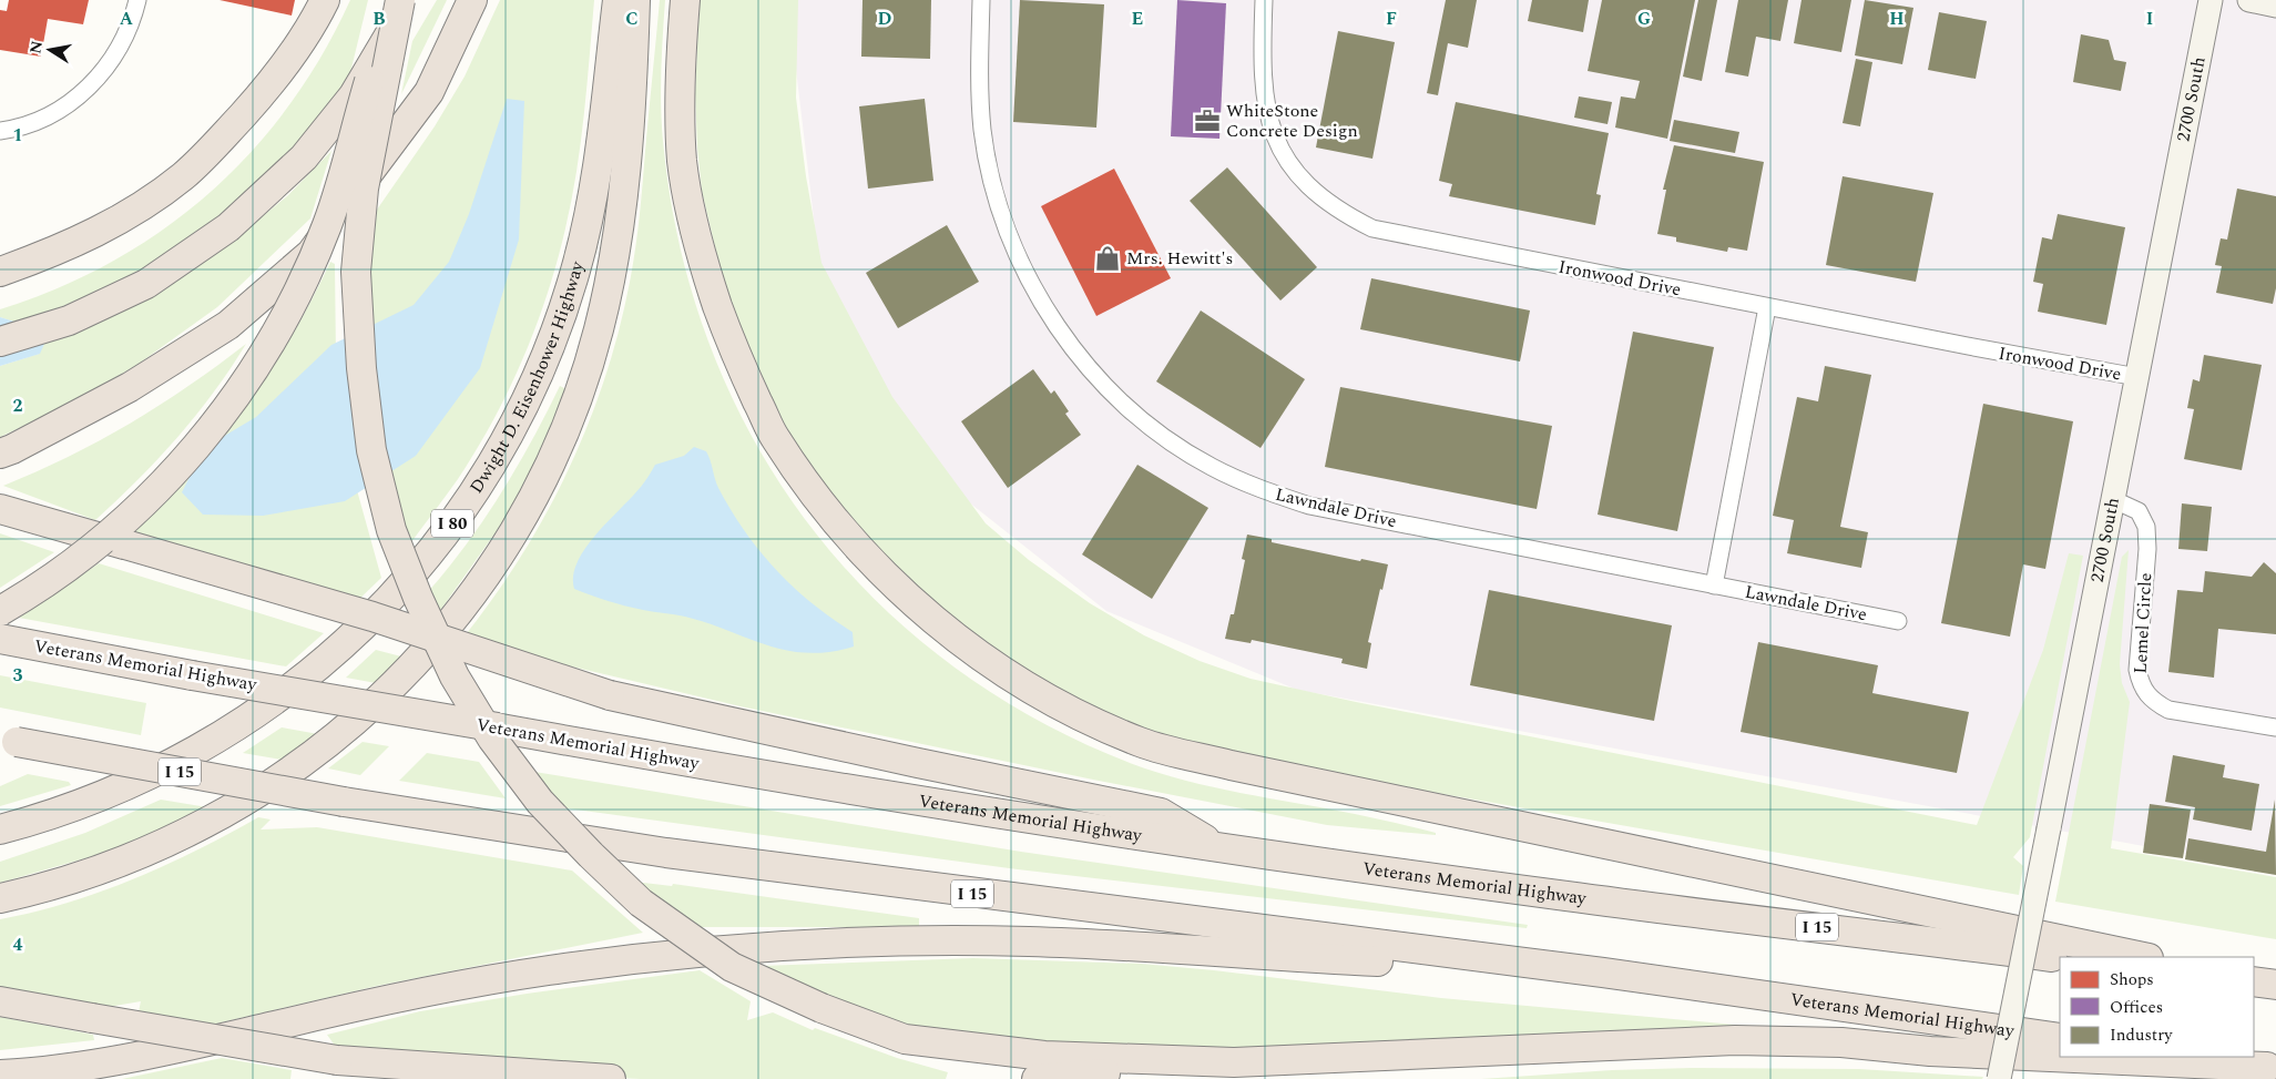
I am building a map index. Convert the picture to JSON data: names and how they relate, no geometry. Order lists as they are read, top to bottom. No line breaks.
{"streets":{"highway":["Dwight D. Eisenhower Highway","I 80","Veterans Memorial Highway","I 15"],"street":["2700 South","Ironwood Drive","Lawndale Drive","Lemel Circle"]},"crossings":[["2700 South","Ironwood Drive"],["2700 South","Lemel Circle"]],"places":{"office":["WhiteStone Concrete Design"],"shop":["Mrs. Hewitt's"]},"legend":["Shops","Offices","Industry"],"north":"left","grid":{"columns":["A","B","C","D","E","F","G","H","I"],"rows":["1","2","3","4"]}}
